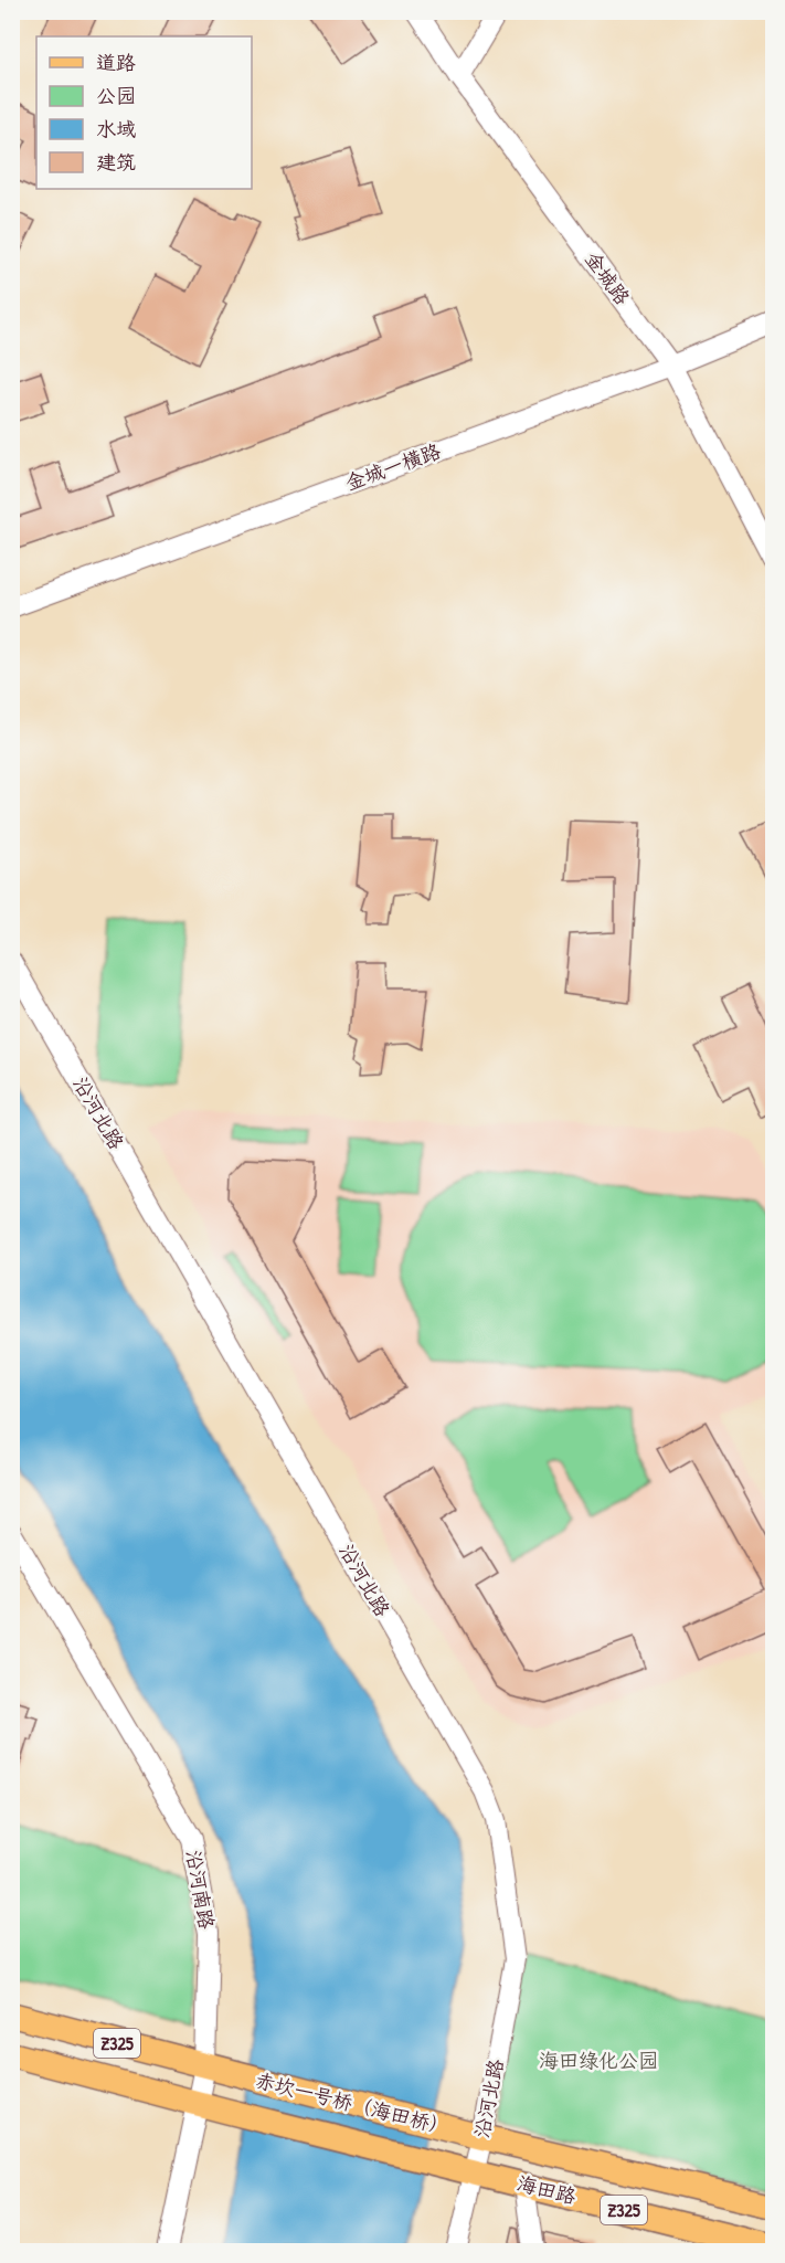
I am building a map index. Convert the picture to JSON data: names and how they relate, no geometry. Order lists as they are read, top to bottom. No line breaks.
{"streets":{"main road":["Z325","赤坎一号桥（海田桥）","海田路"],"street":["金城路","金城一横路","沿河北路","沿河南路"]},"crossings":[["金城路","金城一横路"],["沿河北路","赤坎一号桥（海田桥）"],["沿河北路","海田路"],["沿河南路","Z325"],["沿河南路","赤坎一号桥（海田桥）"],["Z325","赤坎一号桥（海田桥）"],["赤坎一号桥（海田桥）","海田路"]],"parks":["海田绿化公园"],"legend":["道路","公园","水域","建筑"]}
